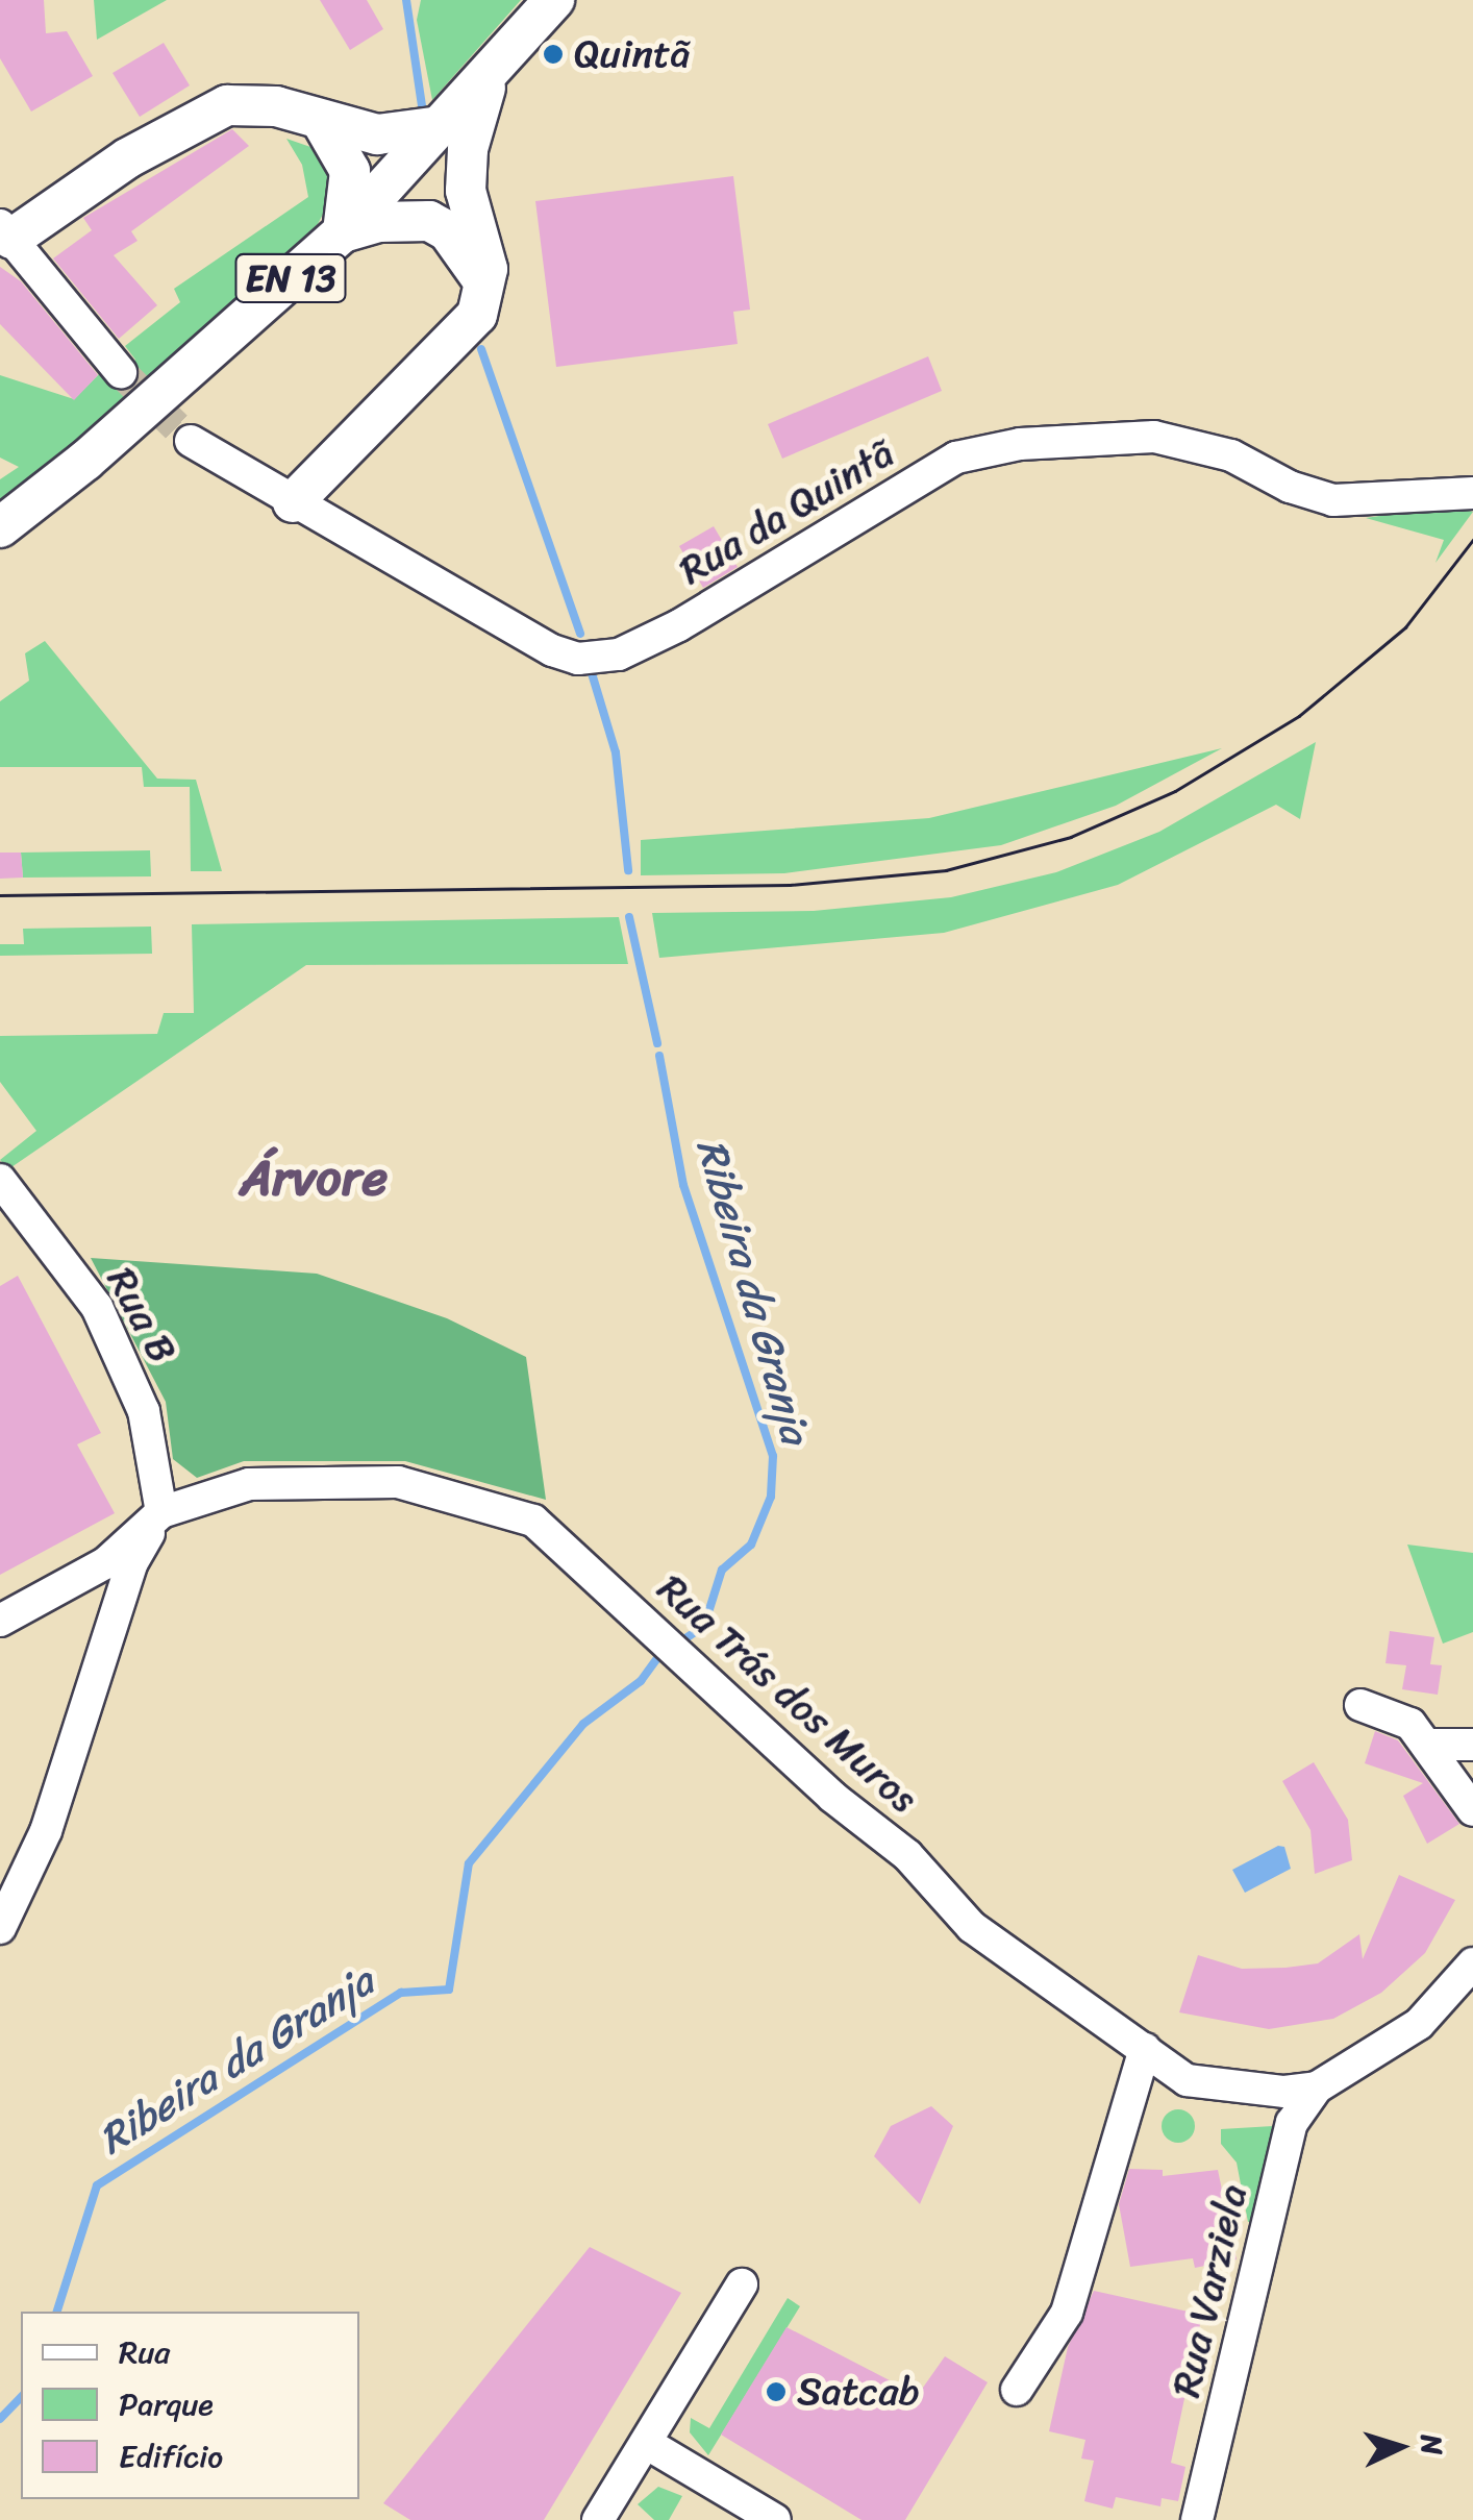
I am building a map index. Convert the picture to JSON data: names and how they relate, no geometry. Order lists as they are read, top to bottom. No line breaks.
{"streets":{"main road":["EN 13"],"street":["Rua da Quintã","Rua B","Rua Trás dos Muros","Rua Varziela"]},"crossings":[["Rua B","Rua Trás dos Muros"],["Rua Trás dos Muros","Rua Varziela"]],"districts":["Árvore"],"water":["Ribeira da Granja"],"places":["Quintã","Satcab"],"legend":["Rua","Parque","Edifício"],"north":"right"}
